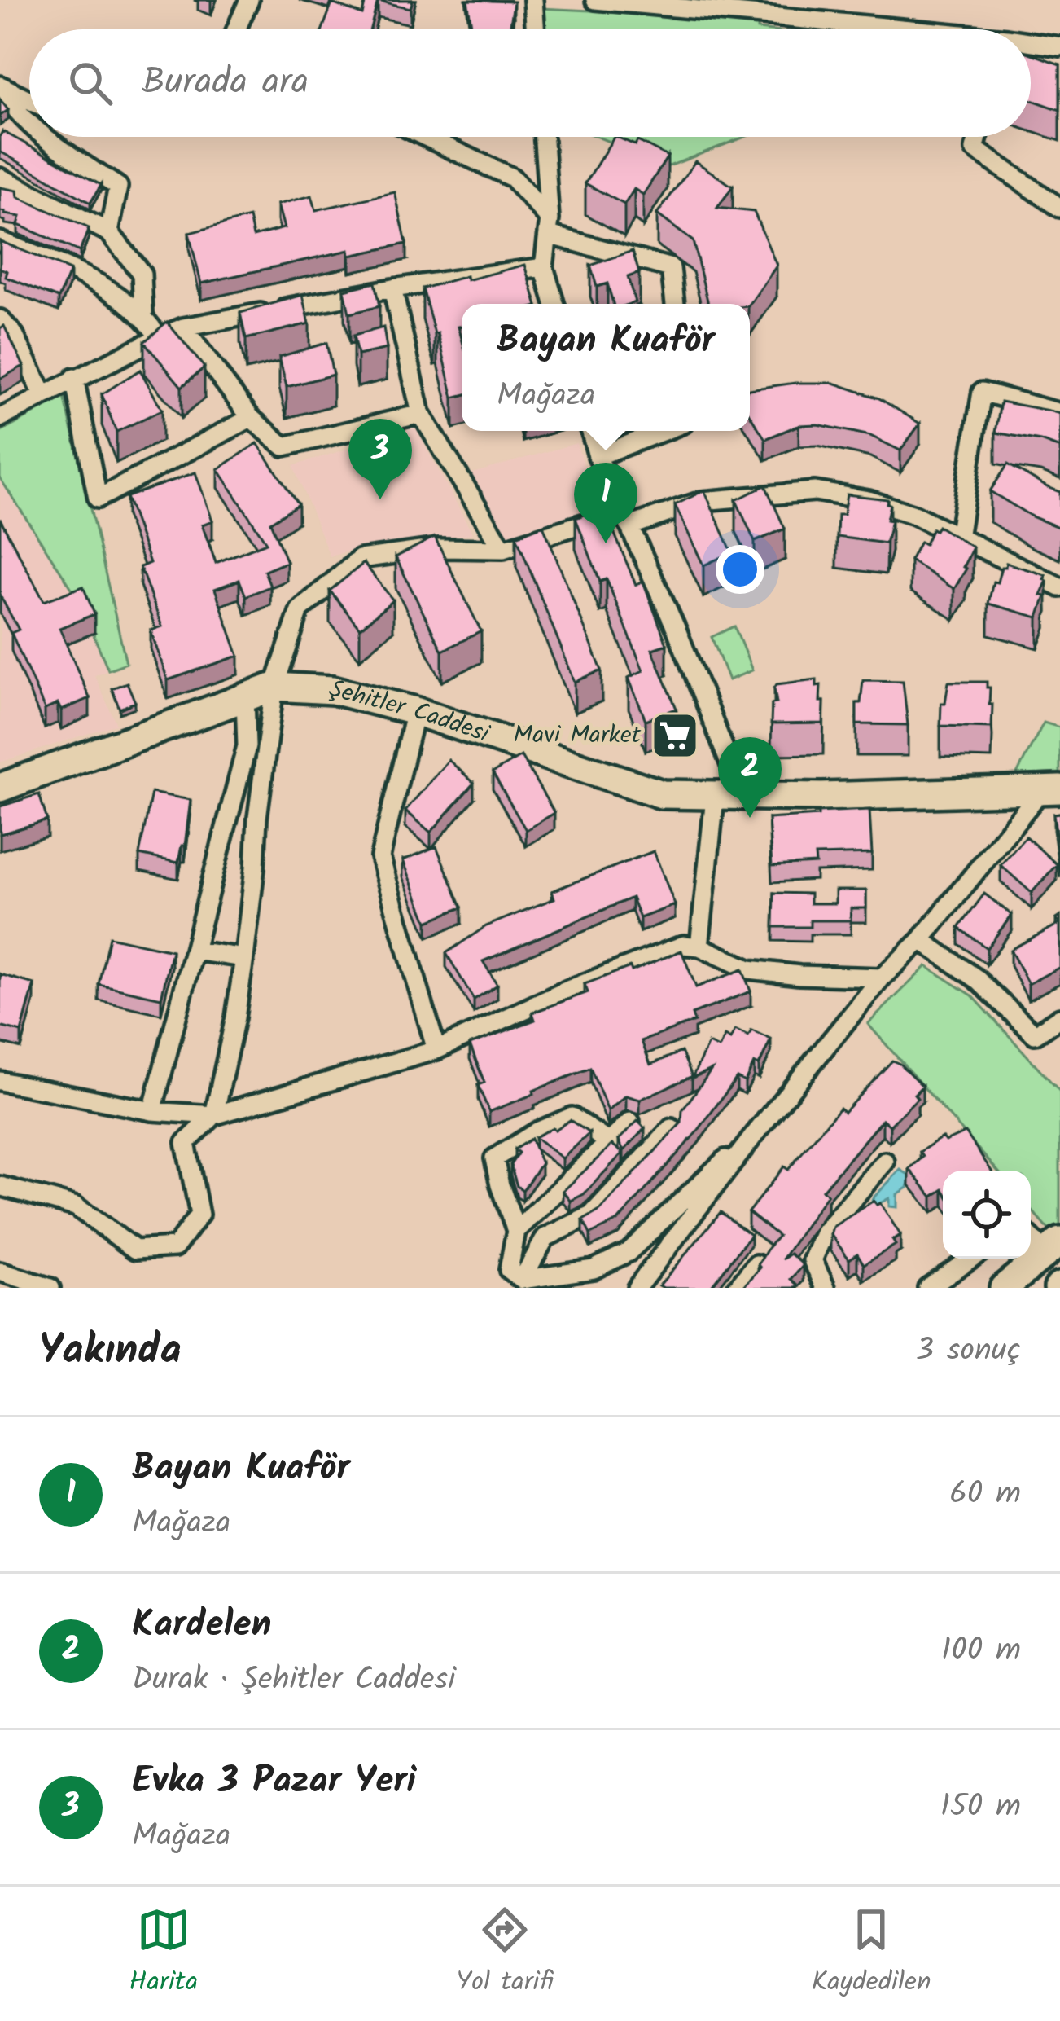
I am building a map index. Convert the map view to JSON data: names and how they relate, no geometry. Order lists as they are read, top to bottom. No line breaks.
{"streets":{"street":["Şehitler Caddesi"]},"places":{"supermarket":["Mavi Market"]},"page":{"search":"Burada ara","popup":["Bayan Kuaför","Mağaza"],"pins":["3","1","2"],"heading":["Yakında","3 sonuç"],"list":[{"mark":"1","name":"Bayan Kuaför","note":"Mağaza","value":"60 m"},{"mark":"2","name":"Kardelen","note":"Durak · Şehitler Caddesi","value":"100 m"},{"mark":"3","name":"Evka 3 Pazar Yeri","note":"Mağaza","value":"150 m"}],"nav":["Harita","Yol tarifi","Kaydedilen"]}}
